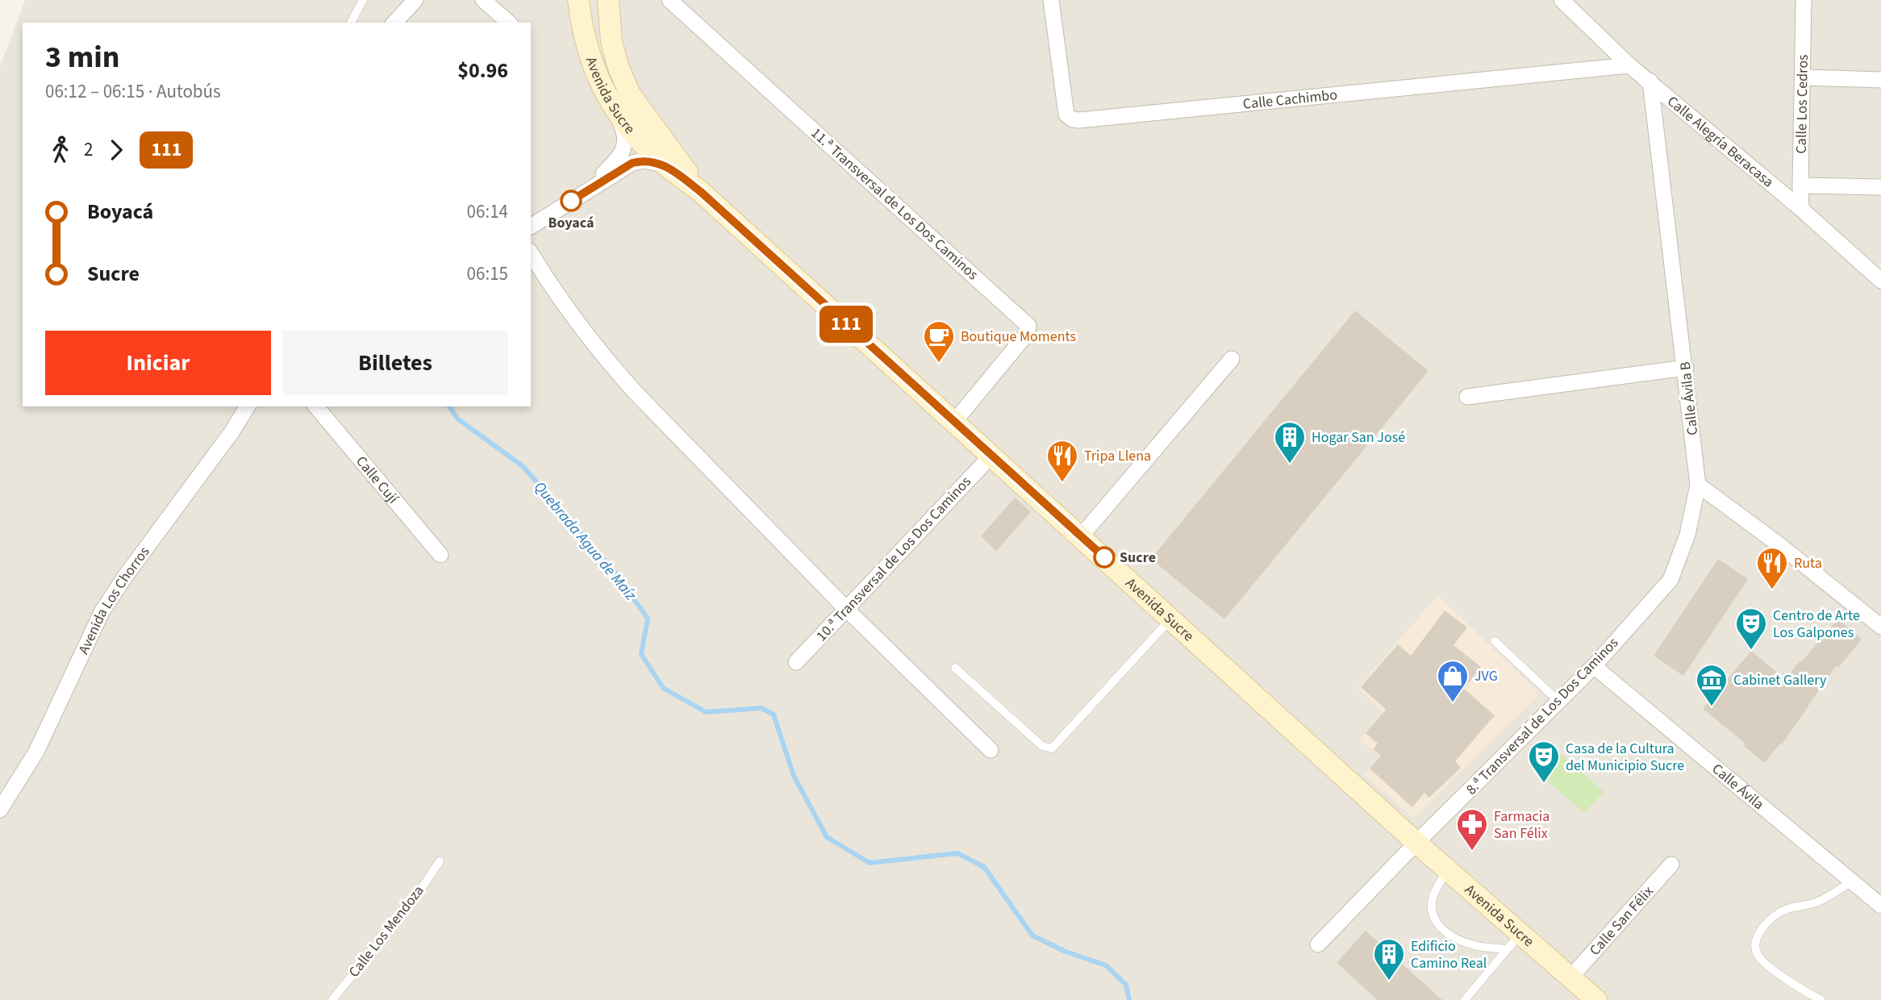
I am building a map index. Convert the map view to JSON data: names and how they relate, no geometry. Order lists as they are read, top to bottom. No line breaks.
{"streets":{"main road":["Avenida Sucre"],"street":["Calle Cachimbo","Calle Los Cedros","Calle Alegría Beracasa","11.ª Transversal de Los Dos Caminos","Calle Ávila B","Calle Cují","10.ª Transversal de Los Dos Caminos","Avenida Los Chorros","8.ª Transversal de Los Dos Caminos","Calle Ávila","Calle San Félix"],"lane":["Calle Los Mendoza"]},"crossings":[["Avenida Sucre","11.ª Transversal de Los Dos Caminos"],["Avenida Sucre","10.ª Transversal de Los Dos Caminos"],["Avenida Sucre","8.ª Transversal de Los Dos Caminos"],["Avenida Sucre","Calle San Félix"],["Calle Cachimbo","Calle Alegría Beracasa"],["Calle Los Cedros","Calle Alegría Beracasa"],["Calle Alegría Beracasa","Calle Ávila B"],["Calle Ávila B","8.ª Transversal de Los Dos Caminos"],["8.ª Transversal de Los Dos Caminos","Calle Ávila"]],"water":["Quebrada Agua de Maíz"],"places":{"other":["Boyacá","Sucre"],"cafe":["Boutique Moments"],"building":["Hogar San José","Edificio Camino Real"],"restaurant":["Tripa Llena","Ruta"],"theatre":["Centro de Arte Los Galpones","Casa de la Cultura del Municipio Sucre"],"shop":["JVG"],"museum":["Cabinet Gallery"],"pharmacy":["Farmacia San Félix"]},"lines":["bus line 111"],"page":{"on_map":"111","heading":["3 min","06:12 – 06:15 · Autobús","$0.96"],"legs":["2","111"],"list":[{"name":"Boyacá","value":"06:14"},{"name":"Sucre","value":"06:15"}],"buttons":["Iniciar","Billetes"]}}
